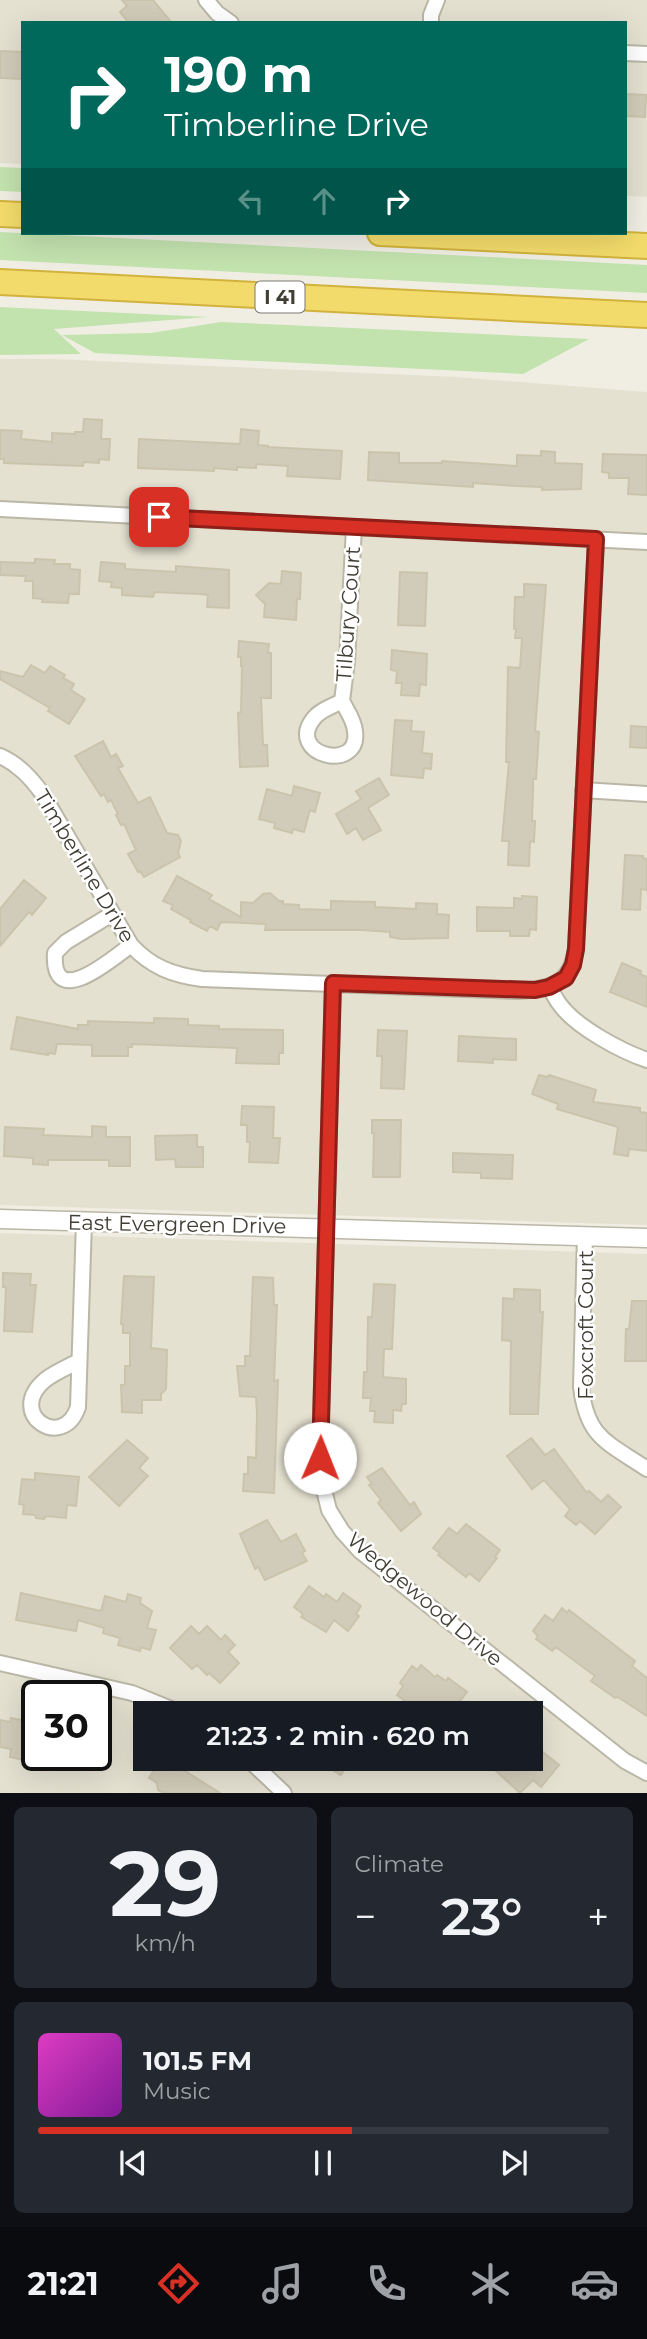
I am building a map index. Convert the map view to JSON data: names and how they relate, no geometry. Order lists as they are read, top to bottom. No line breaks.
{"streets":{"highway":["I 41"],"street":["Tilbury Court","Timberline Drive","East Evergreen Drive","Foxcroft Court","Wedgewood Drive"]},"crossings":[["Timberline Drive","Wedgewood Drive"],["East Evergreen Drive","Foxcroft Court"],["East Evergreen Drive","Wedgewood Drive"]],"page":{"turn":["190 m","Timberline Drive"],"limit":"30","trip":"21:23 · 2 min · 620 m","tile":[["29","km/h"],"Climate"],"heat":["−","23°","+"],"song":["101.5 FM","Music"],"tabs":"21:21"}}
